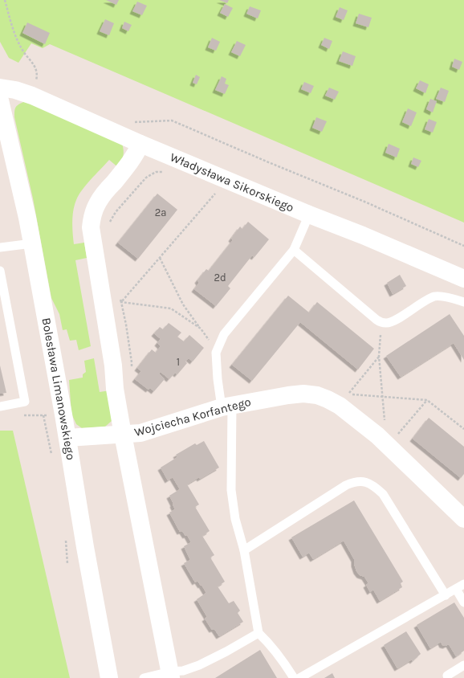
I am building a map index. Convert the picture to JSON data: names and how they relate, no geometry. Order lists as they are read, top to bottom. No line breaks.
{"streets":{"street":["Władysława Sikorskiego","Bolesława Limanowskiego","Wojciecha Korfantego"]},"crossings":[["Bolesława Limanowskiego","Wojciecha Korfantego"]],"house_numbers":["2a","2d","1"]}
